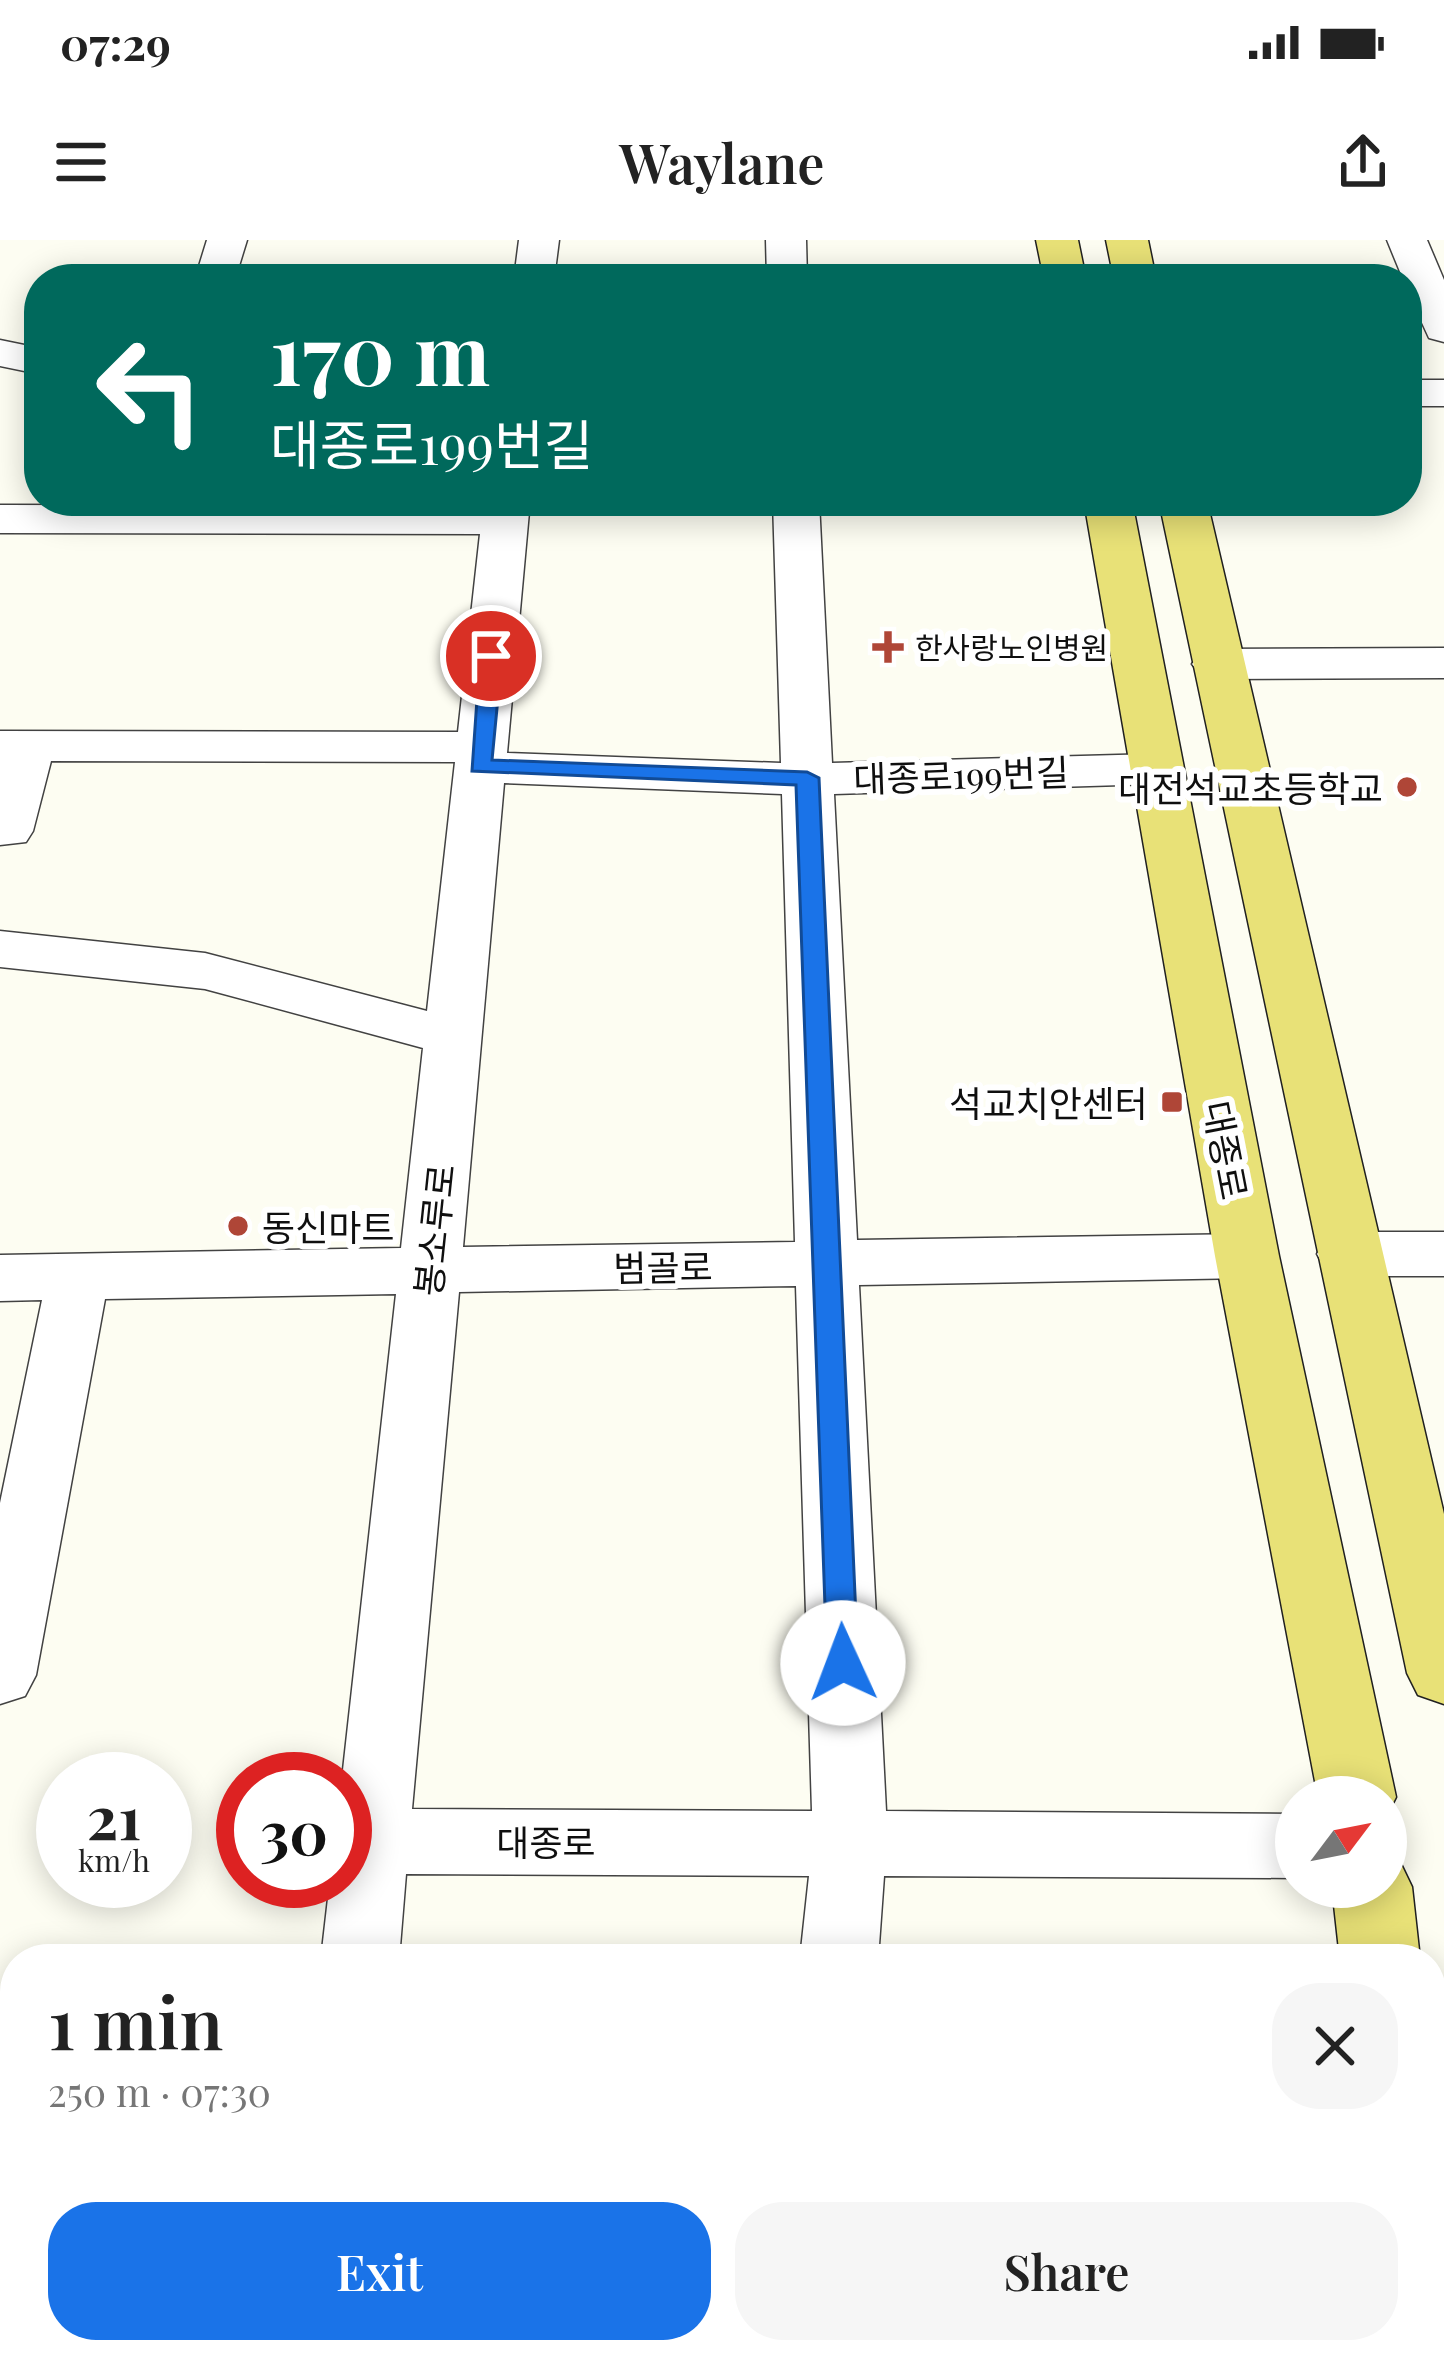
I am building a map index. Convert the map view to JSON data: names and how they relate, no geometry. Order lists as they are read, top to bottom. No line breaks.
{"streets":{"main road":["대종로"],"street":["대종로199번길","봉소루로","범골로"]},"crossings":[["대종로199번길","대종로"],["대종로199번길","봉소루로"],["대종로","봉소루로"],["대종로","범골로"],["봉소루로","범골로"]],"places":{"health":["한사랑노인병원"],"other":["대전석교초등학교","동신마트"],"transit":["석교치안센터"]},"north":"top right","page":{"status":"07:29","header":"Waylane","turn":["170 m","대종로199번길"],"speed":"21 km/h","limit":"30","heading":["1 min","250 m · 07:30"],"buttons":["Exit","Share"]}}
